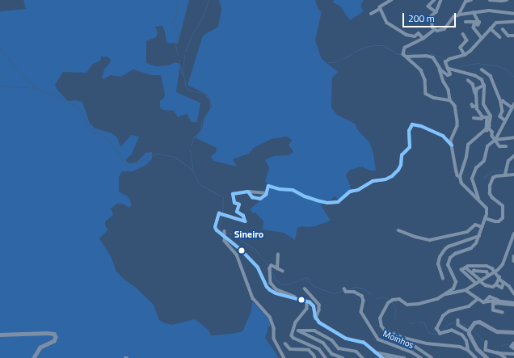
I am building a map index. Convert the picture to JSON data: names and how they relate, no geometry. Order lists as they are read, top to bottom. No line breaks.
{"streets":{"street":["Moinhos"]},"districts":["Sineiro"],"scale_bar":"200 m"}
